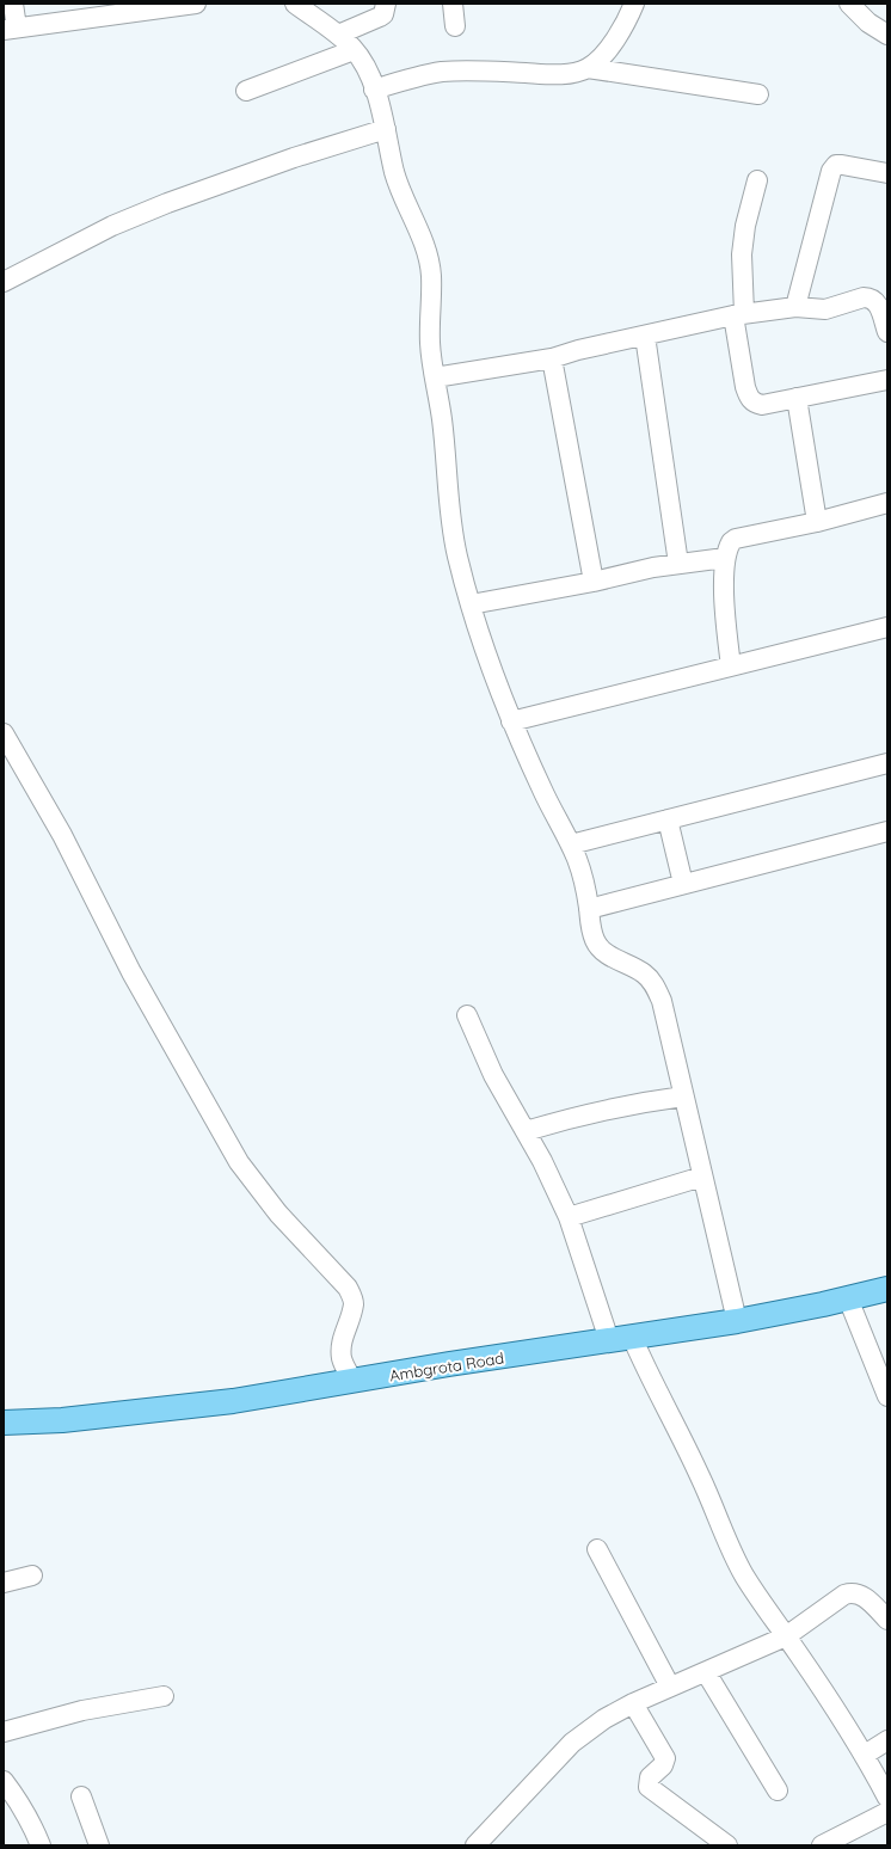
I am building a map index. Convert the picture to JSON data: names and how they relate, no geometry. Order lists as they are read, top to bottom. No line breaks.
{"streets":{"main road":["Ambgrota Road"]}}
